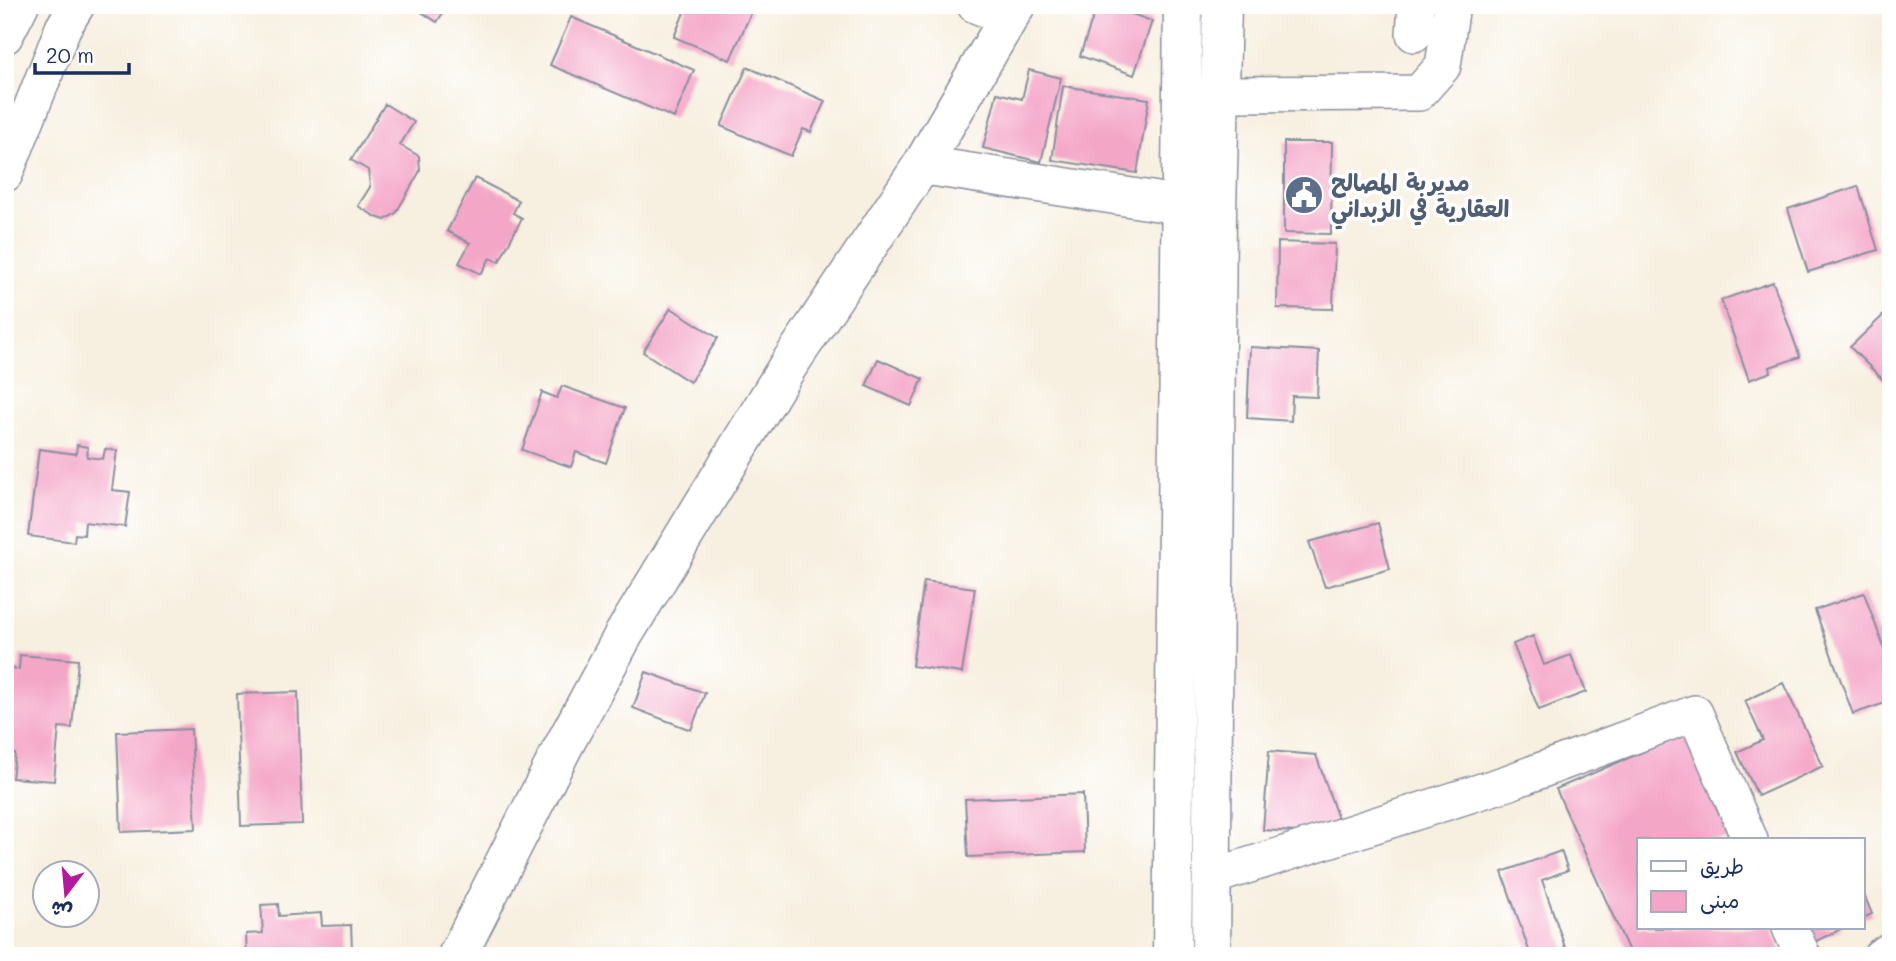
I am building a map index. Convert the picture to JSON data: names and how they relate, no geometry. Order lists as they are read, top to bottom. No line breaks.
{"places":{"public building":["مديرية المصالح العقارية في الزبداني"]},"legend":["طريق","مبنى"],"scale_bar":"20 m","north":"bottom"}
